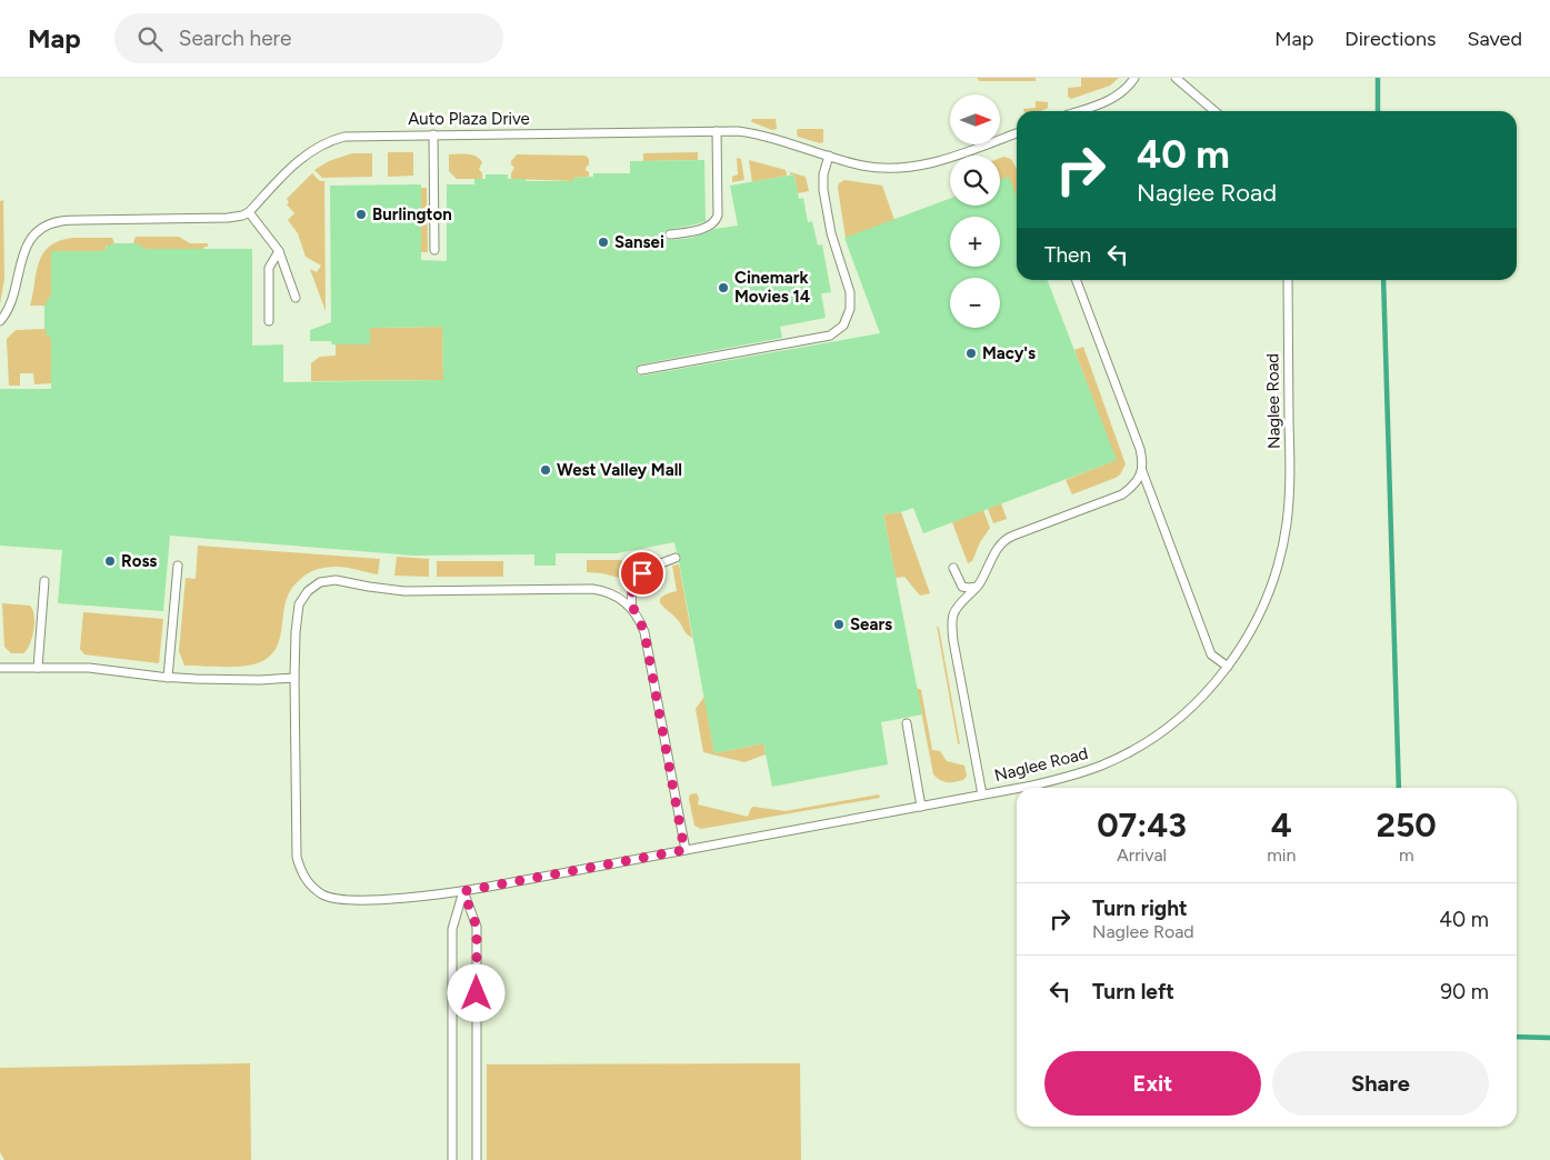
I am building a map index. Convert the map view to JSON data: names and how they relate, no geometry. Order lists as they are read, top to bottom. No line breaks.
{"streets":{"lane":["Auto Plaza Drive","Naglee Road"]},"places":["Burlington","Sansei","Cinemark Movies 14","Macy's","West Valley Mall","Ross","Sears"],"north":"right","page":{"header":"Map","search":"Search here","nav":["Map","Directions","Saved"],"map_buttons":["+","−"],"turn":["40 m","Naglee Road"],"then":"Then","eta":["07:43","Arrival","4","min","250","m"],"list":[{"name":"Turn right","note":"Naglee Road","value":"40 m"},{"name":"Turn left","value":"90 m"}],"buttons":["Exit","Share"]}}
